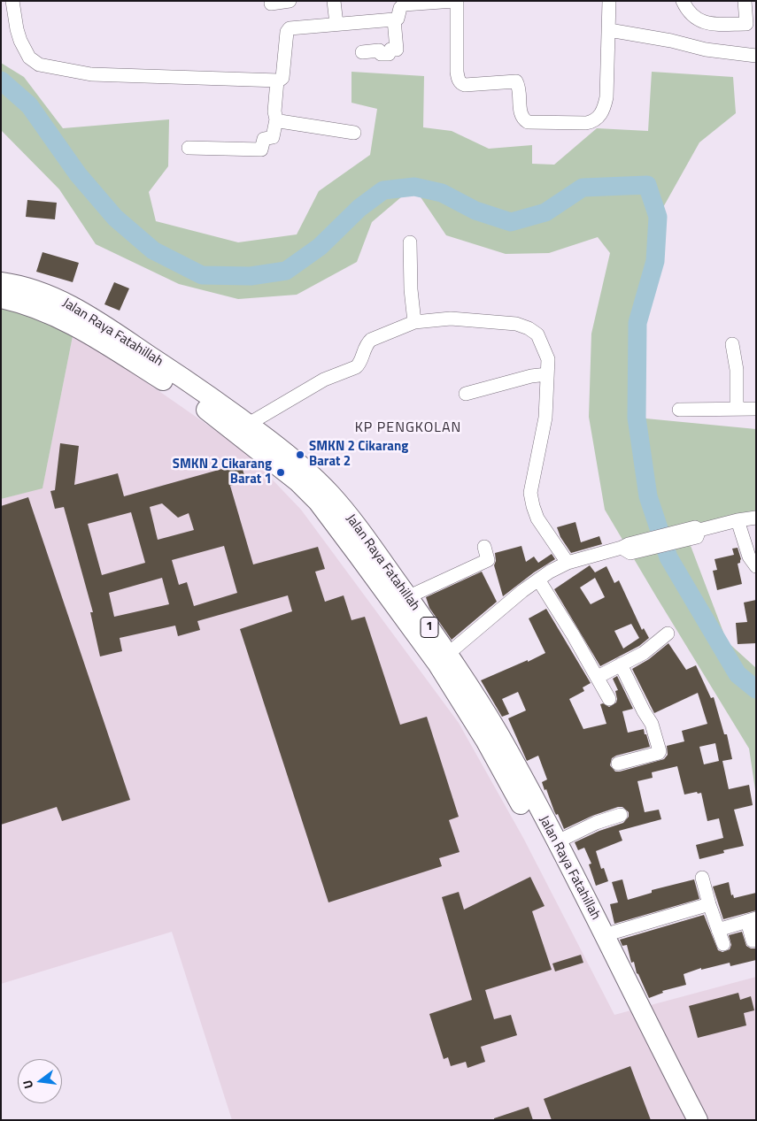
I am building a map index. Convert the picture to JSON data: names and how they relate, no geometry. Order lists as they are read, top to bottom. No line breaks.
{"streets":{"highway":["Jalan Raya Fatahillah","1"]},"districts":["KP PENGKOLAN"],"places":["SMKN 2 Cikarang Barat 2","SMKN 2 Cikarang Barat 1"],"north":"left"}
